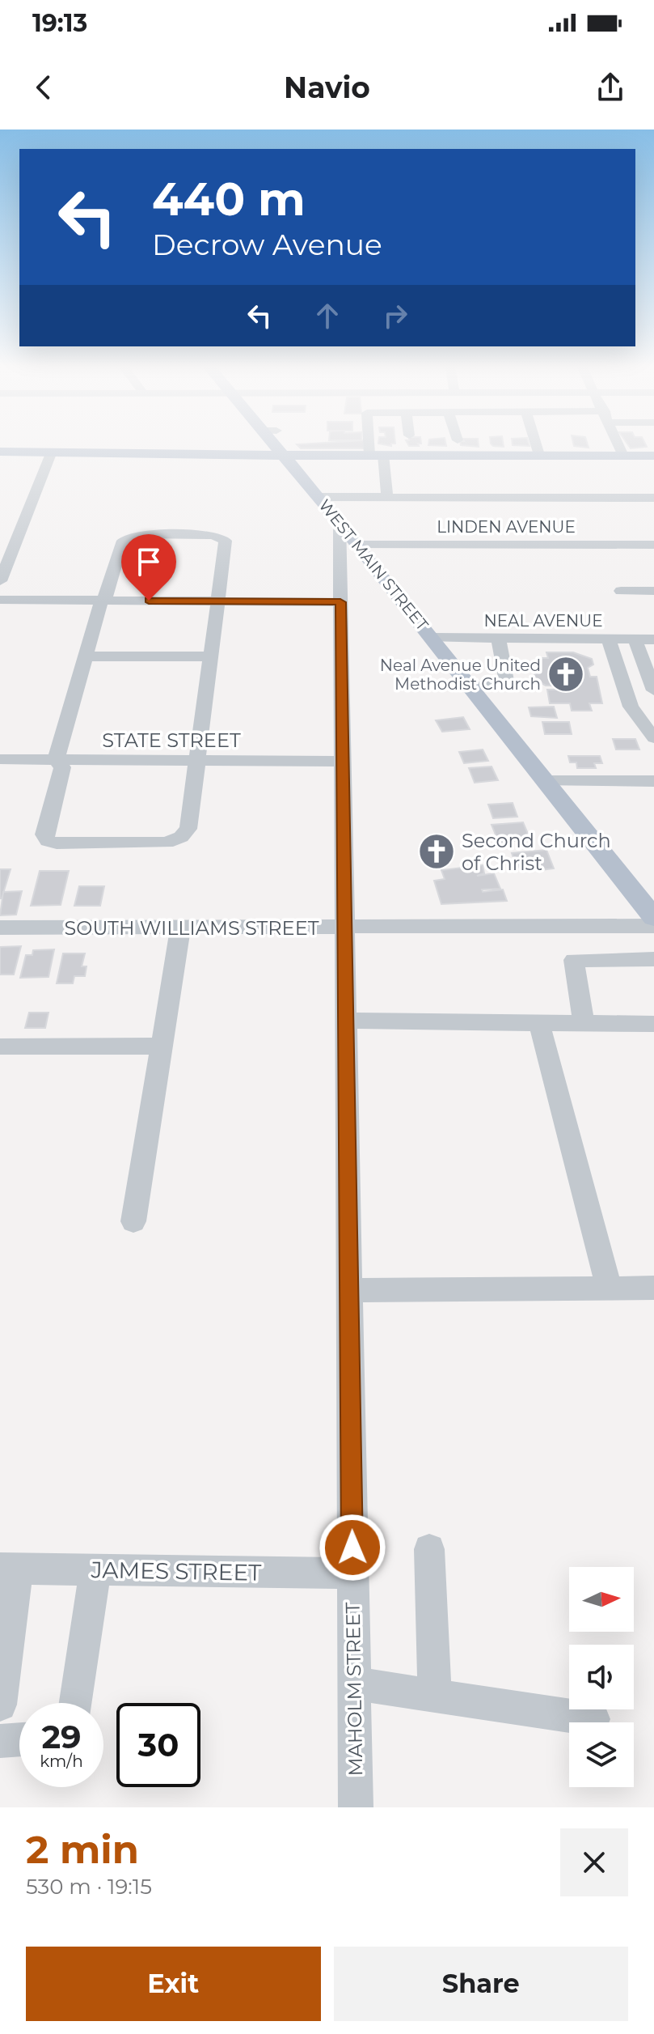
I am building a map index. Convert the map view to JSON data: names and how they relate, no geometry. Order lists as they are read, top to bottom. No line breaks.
{"streets":{"main road":["WEST MAIN STREET"],"street":["LINDEN AVENUE","NEAL AVENUE","STATE STREET","SOUTH WILLIAMS STREET","JAMES STREET","MAHOLM STREET"]},"crossings":[["LINDEN AVENUE","WEST MAIN STREET"],["WEST MAIN STREET","NEAL AVENUE"],["WEST MAIN STREET","MAHOLM STREET"],["STATE STREET","MAHOLM STREET"],["SOUTH WILLIAMS STREET","MAHOLM STREET"],["JAMES STREET","MAHOLM STREET"]],"places":{"church":["Neal Avenue United Methodist Church","Second Church of Christ"]},"north":"right","page":{"status":"19:13","header":"Navio","turn":["440 m","Decrow Avenue"],"speed":"29 km/h","limit":"30","heading":["2 min","530 m · 19:15"],"buttons":["Exit","Share"]}}
